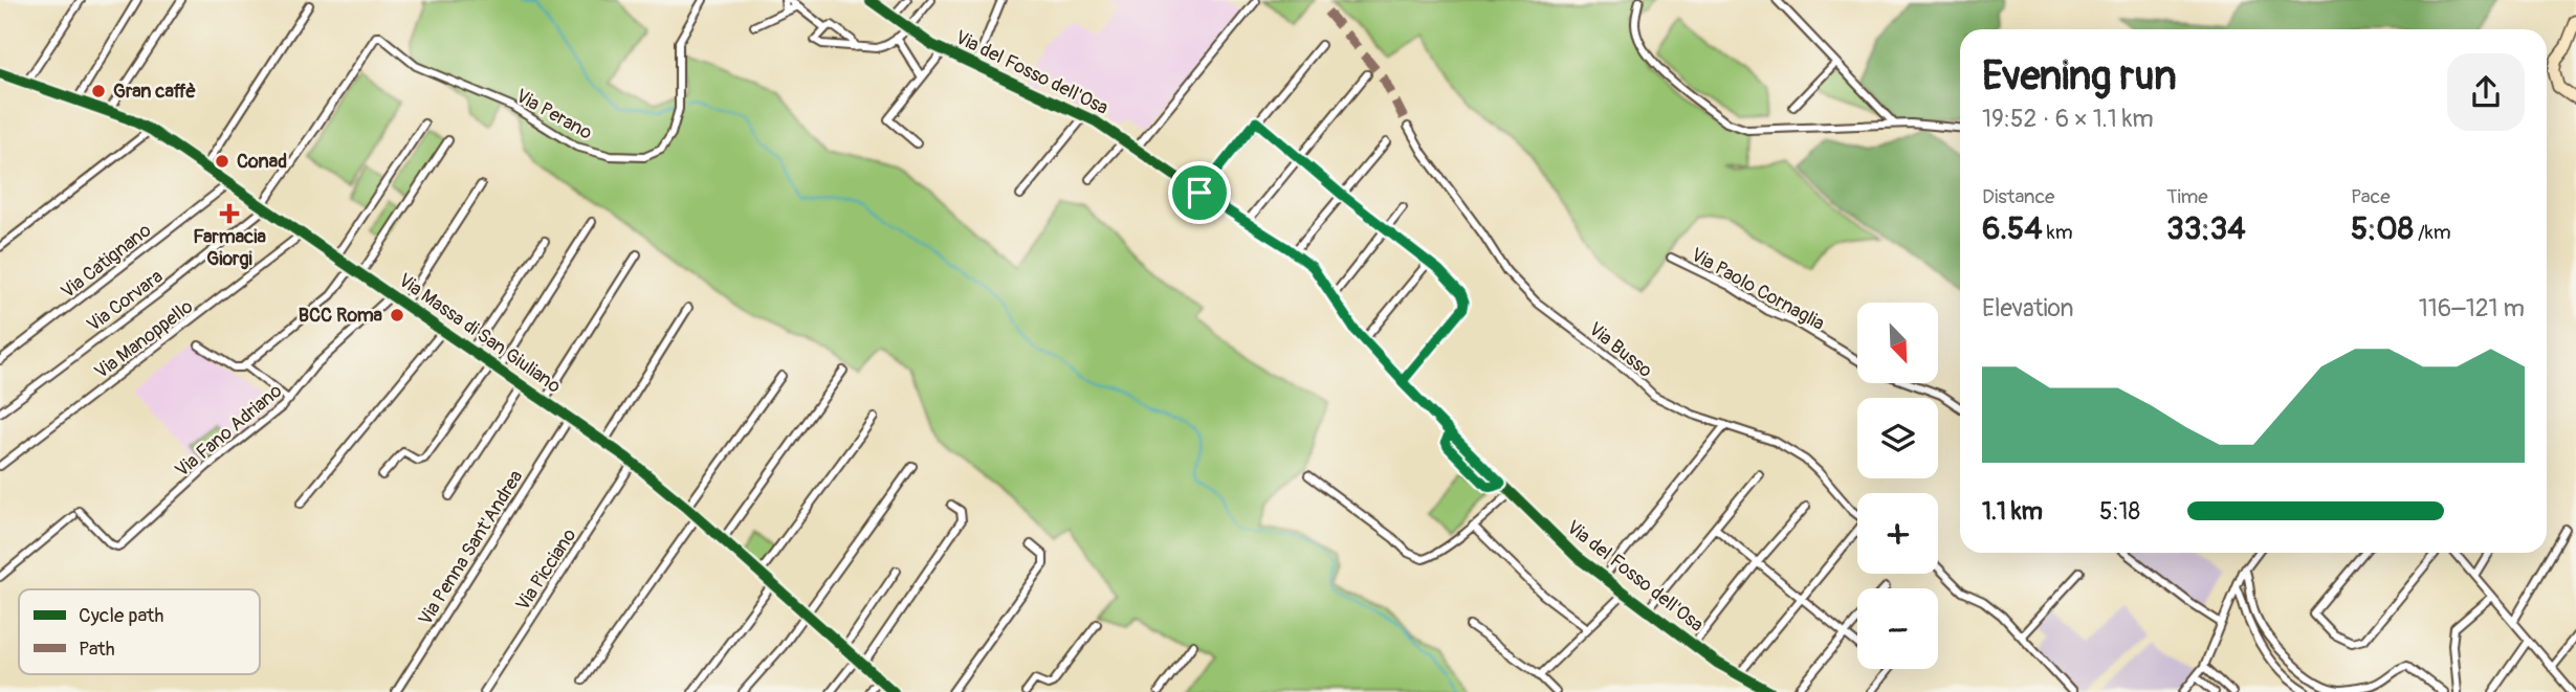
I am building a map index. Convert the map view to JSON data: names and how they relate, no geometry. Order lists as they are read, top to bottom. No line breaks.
{"streets":{"street":["Via del Fosso dell'Osa","Via Perano","Via Catignano","Via Paolo Cornaglia","Via Corvara","Via Massa di San Giuliano","Via Manoppello","Via Busso","Via Fano Adriano","Via Penna Sant'Andrea","Via Picciano"]},"crossings":[["Via Perano","Via Corvara"],["Via Catignano","Via Massa di San Giuliano"],["Via Corvara","Via Massa di San Giuliano"],["Via Massa di San Giuliano","Via Manoppello"],["Via Massa di San Giuliano","Via Fano Adriano"],["Via Massa di San Giuliano","Via Penna Sant'Andrea"],["Via Massa di San Giuliano","Via Picciano"]],"places":{"other":["Gran caffè","Conad","BCC Roma"],"health":["Farmacia Giorgi"]},"legend":["Cycle path","Path"],"north":"bottom right","page":{"heading":["Evening run","19:52 · 6 × 1.1 km"],"stats":[["Distance","6.54 km"],["Time","33:34"],["Pace","5:08 /km"]],"chart":["Elevation","116–121 m"],"map_buttons":["+","−"],"list":[{"name":"1.1 km","note":"5:18"}]}}
